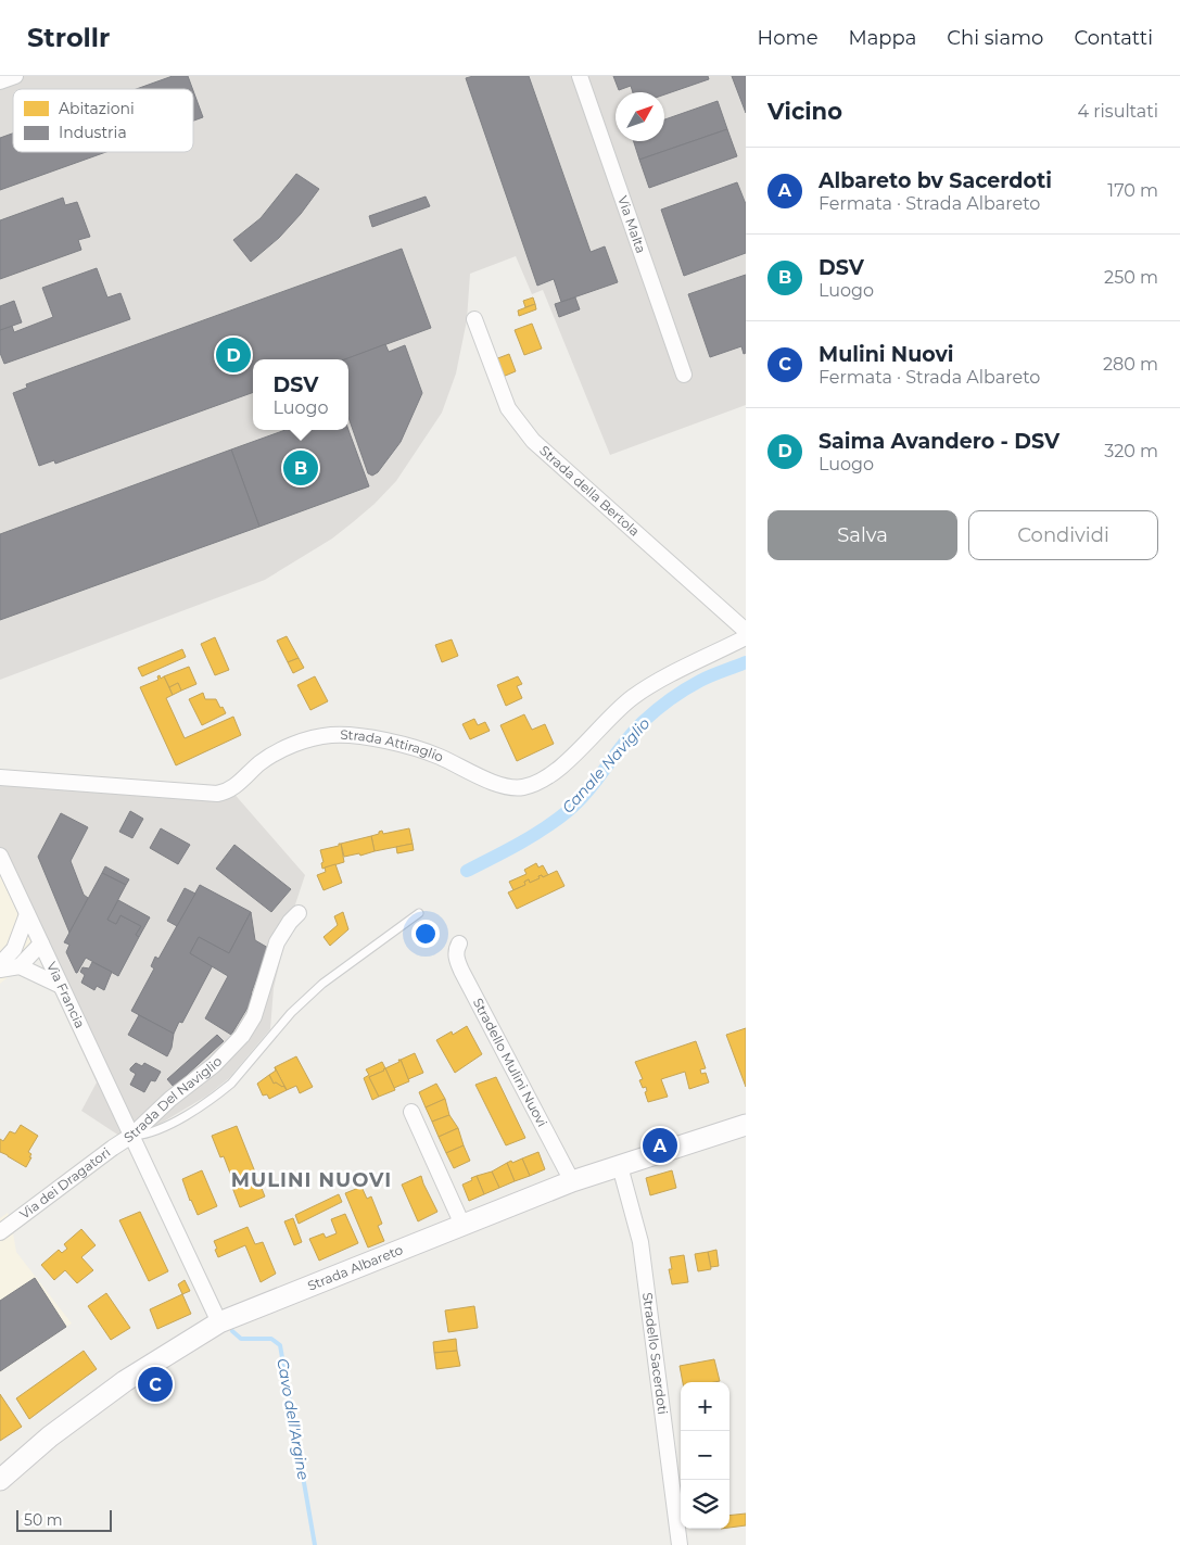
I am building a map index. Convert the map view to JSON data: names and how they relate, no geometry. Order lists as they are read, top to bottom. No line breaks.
{"streets":{"street":["Via Malta","Strada della Bertola","Strada Attiraglio","Via Francia","Stradello Mulini Nuovi","Strada Del Naviglio","Via dei Dragatori","Strada Albareto","Stradello Sacerdoti"]},"crossings":[["Via Francia","Strada Del Naviglio"],["Via Francia","Via dei Dragatori"],["Stradello Mulini Nuovi","Strada Albareto"],["Strada Del Naviglio","Via dei Dragatori"],["Strada Del Naviglio","Strada Albareto"],["Strada Albareto","Stradello Sacerdoti"]],"districts":["MULINI NUOVI"],"water":["Canale Naviglio","Cavo dell'Argine"],"legend":["Abitazioni","Industria"],"scale_bar":"50 m","north":"top right","page":{"header":"Strollr","nav":["Home","Mappa","Chi siamo","Contatti"],"heading":["Vicino","4 risultati"],"list":[{"mark":"A","name":"Albareto bv Sacerdoti","note":"Fermata · Strada Albareto","value":"170 m"},{"mark":"B","name":"DSV","note":"Luogo","value":"250 m"},{"mark":"C","name":"Mulini Nuovi","note":"Fermata · Strada Albareto","value":"280 m"},{"mark":"D","name":"Saima Avandero - DSV","note":"Luogo","value":"320 m"}],"pins":["D","B","A","C"],"popup":["DSV","Luogo"],"buttons":["Salva","Condividi"],"map_buttons":["+","−"],"scale":"50 m"}}
